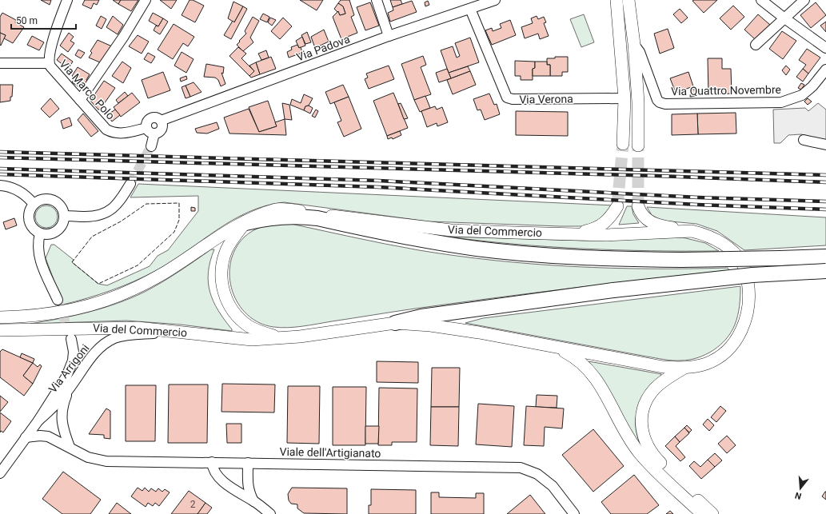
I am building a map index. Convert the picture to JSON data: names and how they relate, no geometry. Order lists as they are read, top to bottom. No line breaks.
{"streets":{"highway":["Via del Commercio"],"street":["Via Padova","Via Marco Polo","Via Quattro Novembre","Via Verona","Via Arrigoni","Viale dell'Artigianato"]},"crossings":[["Via Padova","Via Marco Polo"],["Via Padova","Via Verona"],["Via del Commercio","Via Arrigoni"],["Via Arrigoni","Viale dell'Artigianato"]],"house_numbers":["2"],"scale_bar":"50 m","north":"bottom"}
